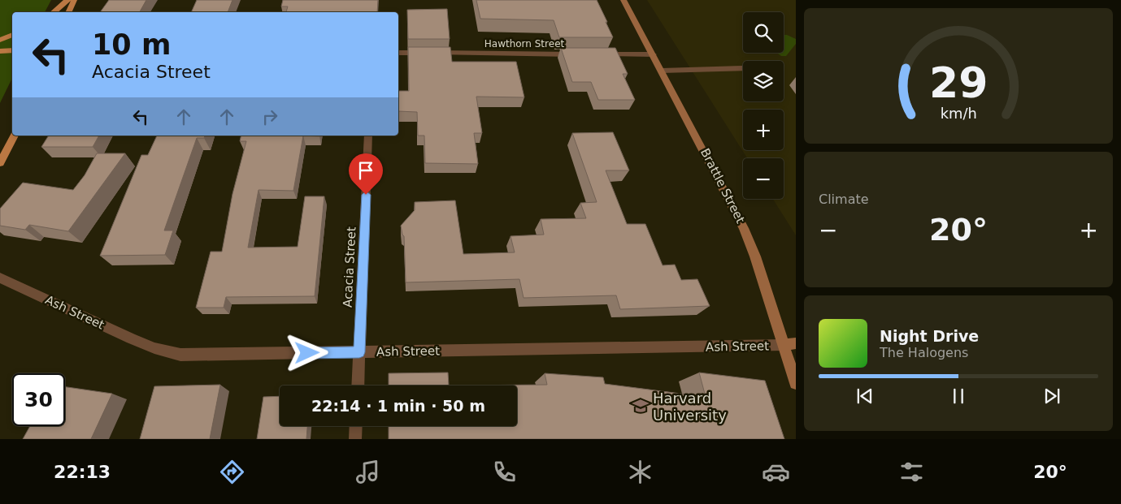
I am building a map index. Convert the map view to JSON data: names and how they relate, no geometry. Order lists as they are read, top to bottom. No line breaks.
{"streets":{"main road":["Brattle Street"],"street":["Hawthorn Street","Acacia Street","Ash Street"]},"crossings":[["Brattle Street","Ash Street"],["Acacia Street","Ash Street"]],"places":{"school or university":["Harvard University"]},"page":{"map_buttons":["+","−"],"turn":["10 m","Acacia Street"],"tile":"Climate","heat":["−","20°","+"],"song":["Night Drive","The Halogens"],"limit":"30","trip":"22:14 · 1 min · 50 m","tabs":["22:13","20°"],"gauge":["29","km/h"]}}
